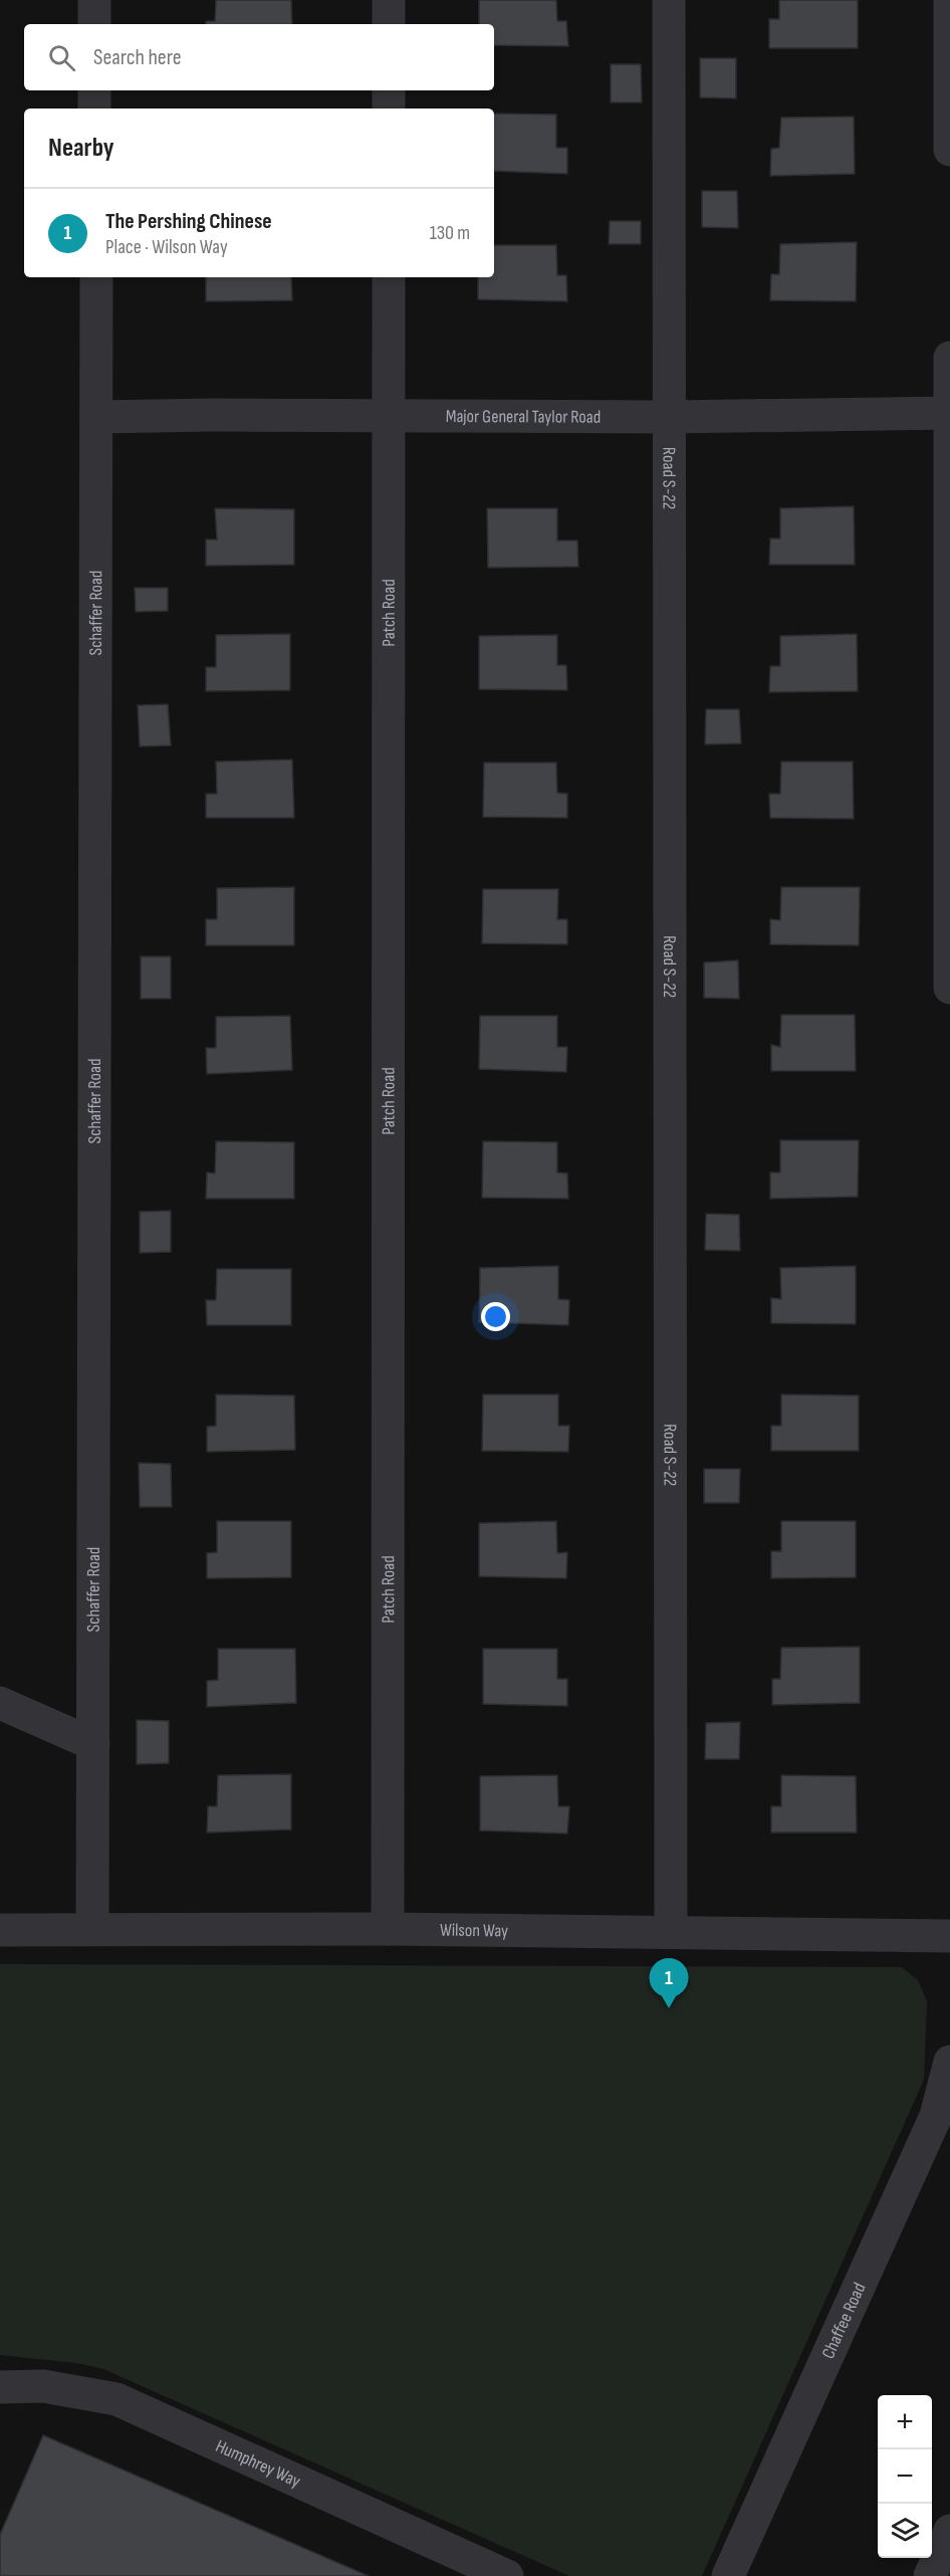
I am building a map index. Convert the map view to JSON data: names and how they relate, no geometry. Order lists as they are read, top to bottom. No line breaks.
{"streets":{"street":["Major General Taylor Road","Road S-22","Patch Road","Schaffer Road","Wilson Way","Chaffee Road","Humphrey Way"]},"crossings":[["Major General Taylor Road","Road S-22"],["Major General Taylor Road","Patch Road"],["Major General Taylor Road","Schaffer Road"],["Road S-22","Wilson Way"],["Patch Road","Wilson Way"],["Schaffer Road","Wilson Way"]],"page":{"search":"Search here","heading":"Nearby","list":[{"mark":"1","name":"The Pershing Chinese","note":"Place · Wilson Way","value":"130 m"}],"pins":"1","map_buttons":["+","−"]}}
